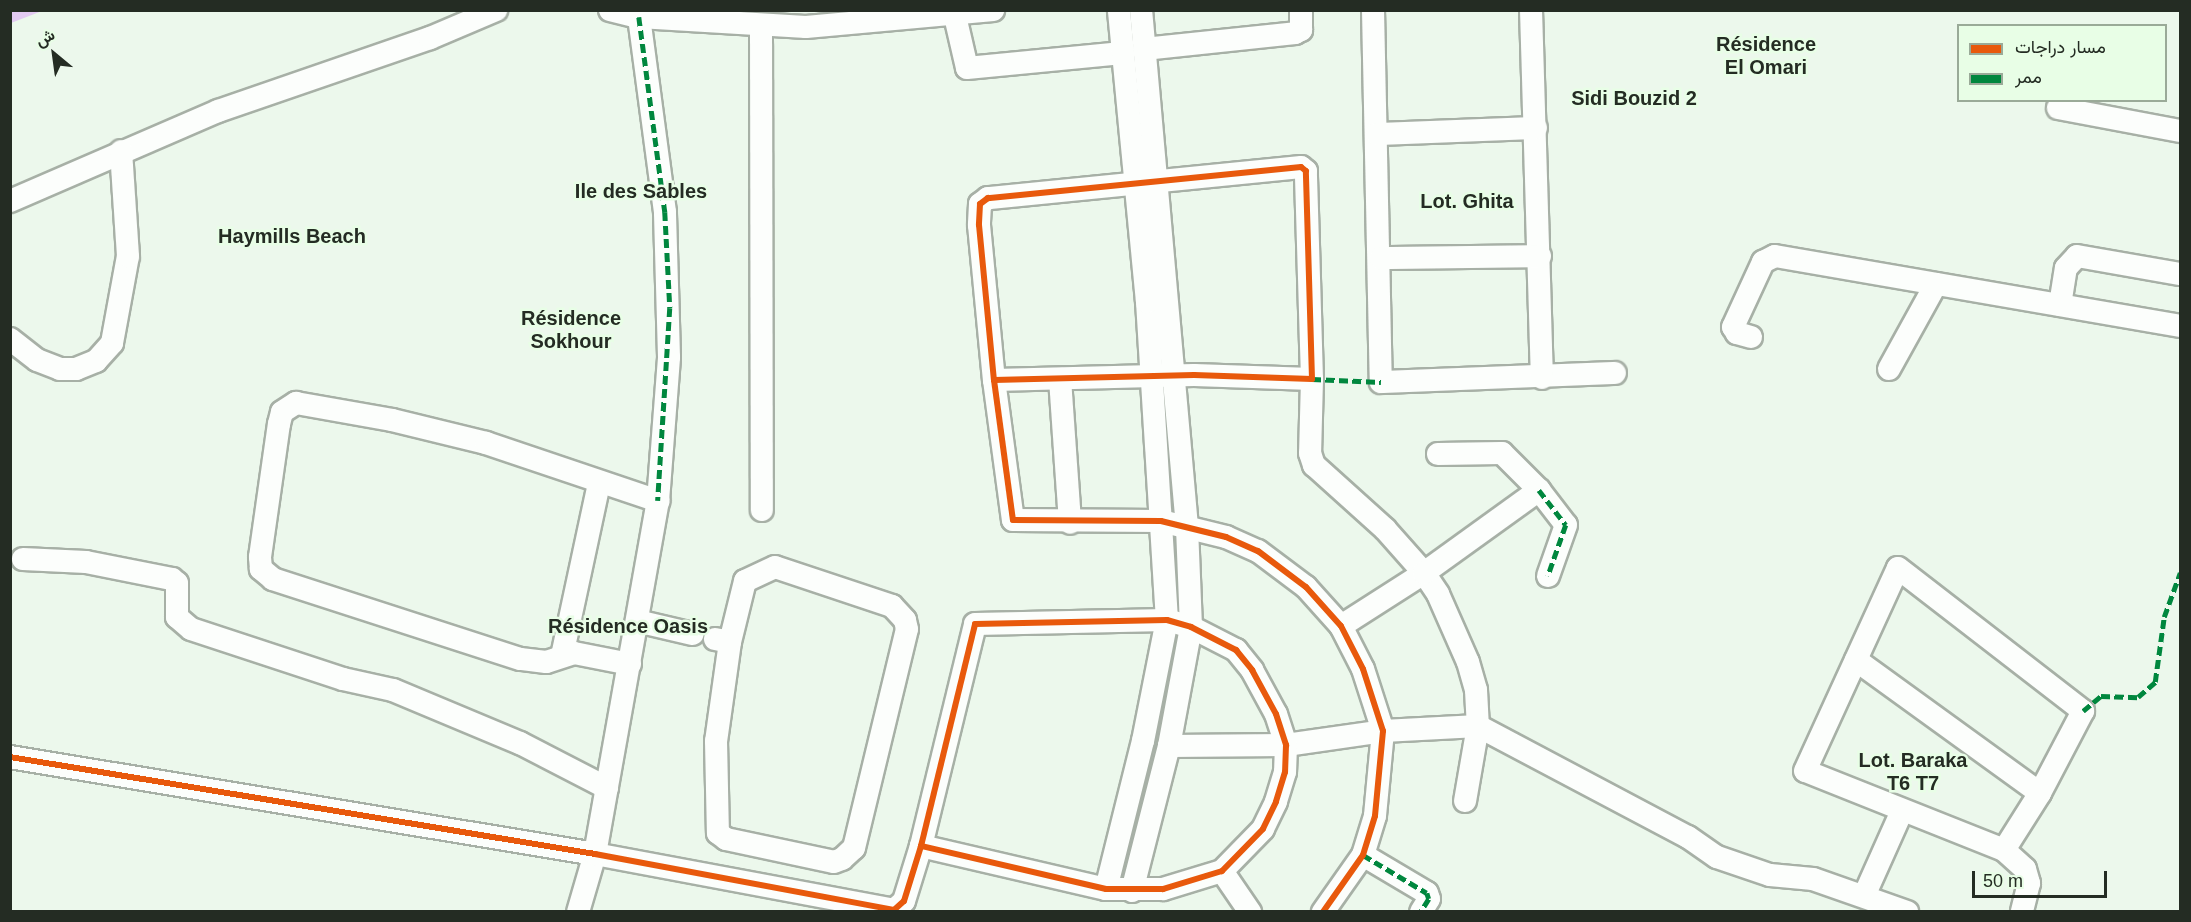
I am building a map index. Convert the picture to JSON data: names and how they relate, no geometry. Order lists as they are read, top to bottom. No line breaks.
{"districts":["Résidence El Omari","Sidi Bouzid 2","Ile des Sables","Lot. Ghita","Haymills Beach","Résidence Sokhour","Résidence Oasis","Lot. Baraka T6 T7"],"legend":["مسار دراجات","ممر"],"scale_bar":"50 m","north":"top left"}
